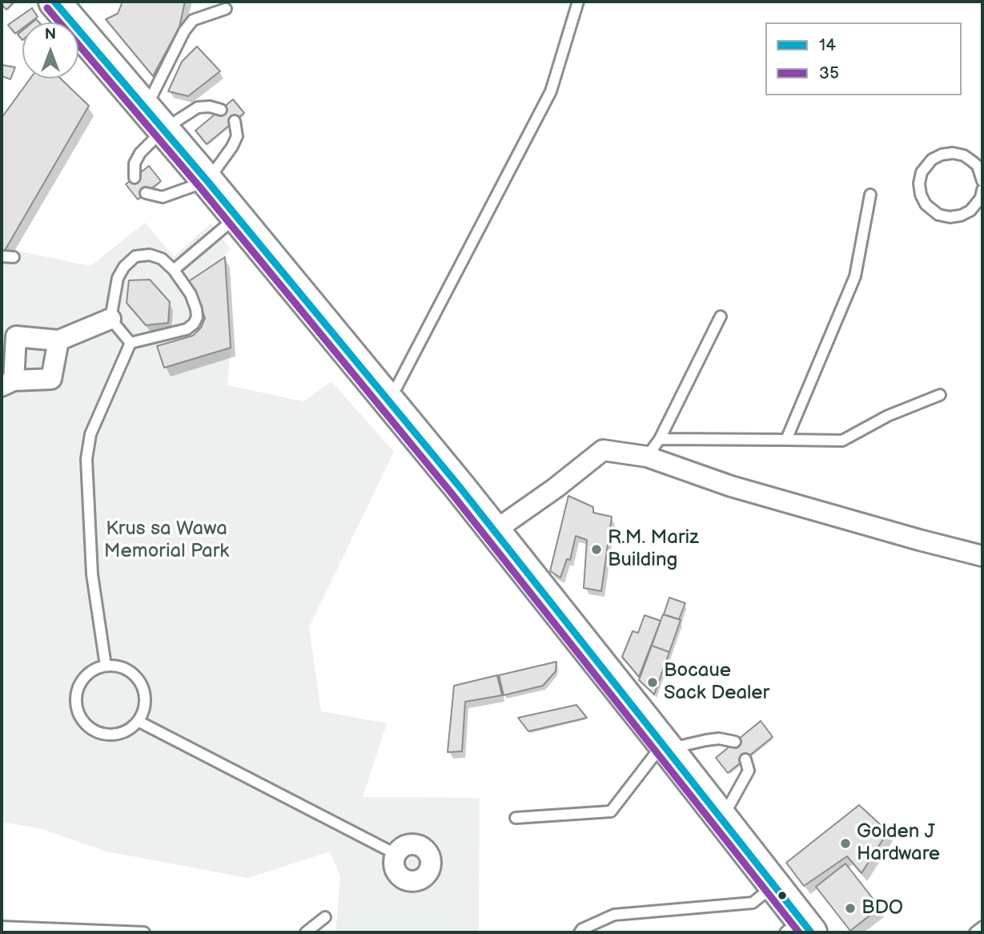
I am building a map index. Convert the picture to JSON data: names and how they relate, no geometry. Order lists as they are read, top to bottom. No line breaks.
{"parks":["Krus sa Wawa Memorial Park"],"places":["R.M. Mariz Building","Bocaue Sack Dealer","Golden J Hardware","BDO"],"lines":["transit line 14","transit line 35"],"legend":["14","35"],"north":"top"}
